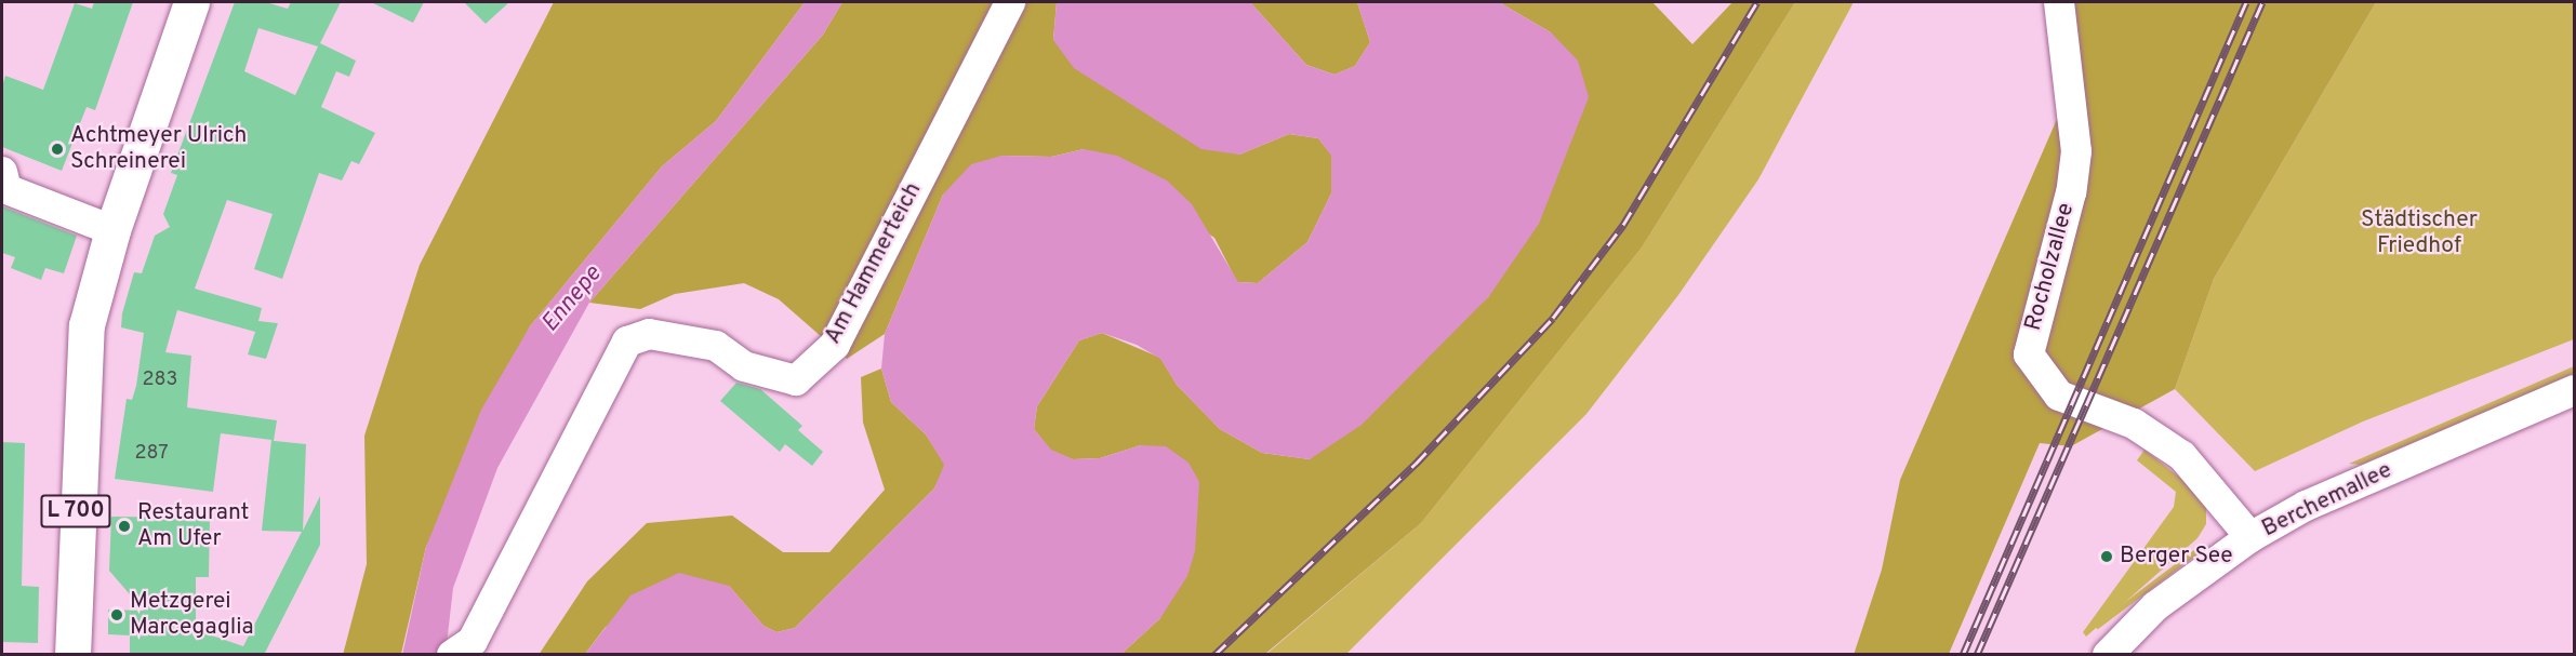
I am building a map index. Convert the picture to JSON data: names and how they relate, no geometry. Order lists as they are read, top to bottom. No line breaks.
{"streets":{"main road":["L 700"],"street":["Am Hammerteich","Rocholzallee","Berchemallee"]},"crossings":[["Rocholzallee","Berchemallee"]],"water":["Ennepe"],"parks":["Städtischer Friedhof"],"places":["Achtmeyer Ulrich Schreinerei","Restaurant Am Ufer","Berger See","Metzgerei Marcegaglia"],"house_numbers":["283","287"]}
